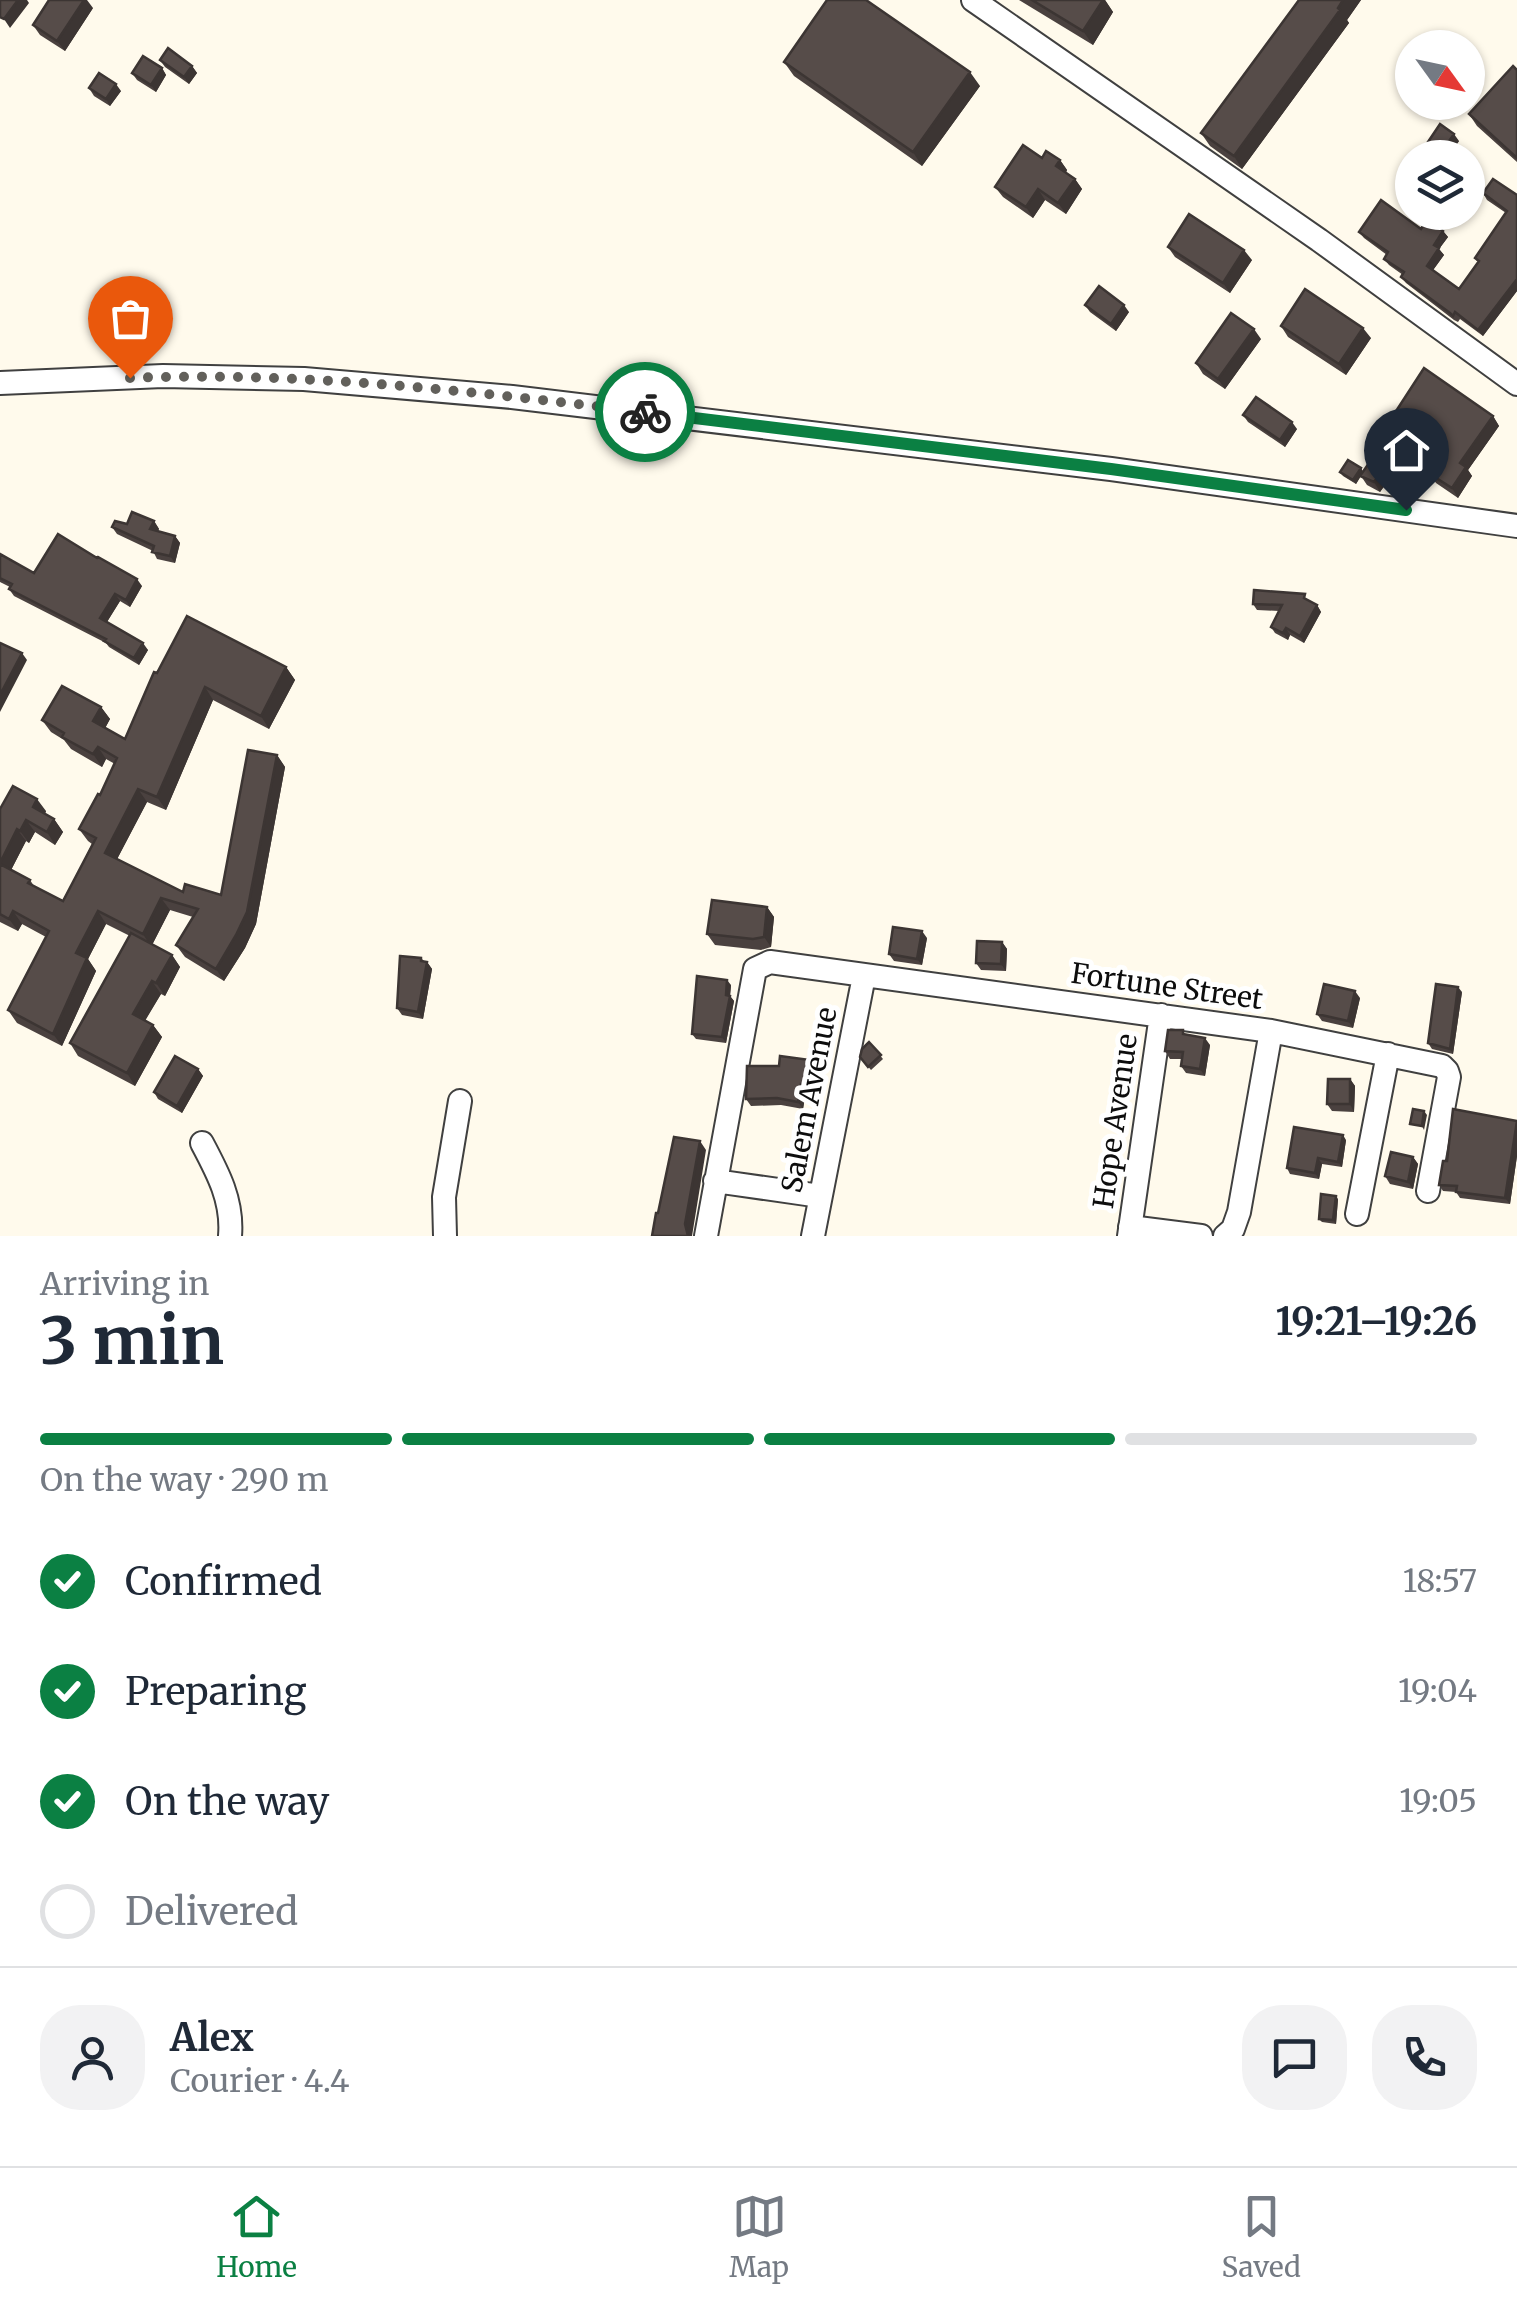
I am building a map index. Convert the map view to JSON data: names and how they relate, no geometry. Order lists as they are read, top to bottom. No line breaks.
{"streets":{"street":["Fortune Street","Salem Avenue","Hope Avenue"]},"crossings":[["Fortune Street","Salem Avenue"],["Fortune Street","Hope Avenue"]],"north":"bottom right","page":{"heading":["3 min","Arriving in","19:21–19:26"],"panel":["Alex","Courier · 4.4"],"bar":"On the way · 290 m","list":[["Confirmed","18:57"],["Preparing","19:04"],["On the way","19:05"],"Delivered"],"tabs":["Home","Map","Saved"]}}
